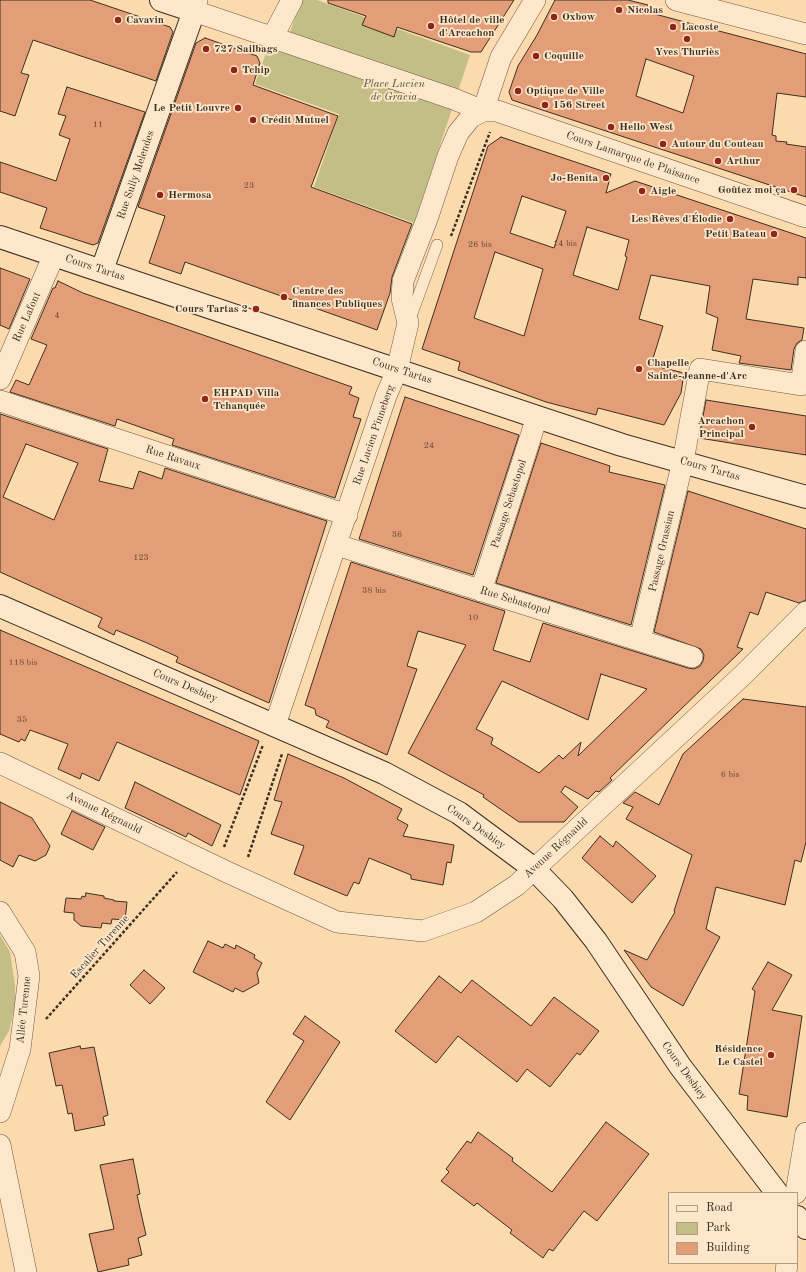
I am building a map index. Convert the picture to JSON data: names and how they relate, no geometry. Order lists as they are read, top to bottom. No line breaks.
{"streets":{"street":["Cours Lamarque de Plaisance","Rue Sully Melendes","Cours Tartas","Rue Lafont","Rue Lucien Pinneberg","Rue Ravaux","Passage Sebastopol","Passage Grassian","Rue Sebastopol","Cours Desbiey","Avenue Régnauld","Allée Turenne"],"path":["Escalier Turenne"]},"crossings":[["Cours Lamarque de Plaisance","Rue Lucien Pinneberg"],["Rue Sully Melendes","Cours Tartas"],["Cours Tartas","Rue Lafont"],["Cours Tartas","Rue Lucien Pinneberg"],["Cours Tartas","Passage Sebastopol"],["Cours Tartas","Passage Grassian"],["Rue Lucien Pinneberg","Rue Ravaux"],["Rue Lucien Pinneberg","Rue Sebastopol"],["Rue Lucien Pinneberg","Cours Desbiey"],["Passage Sebastopol","Rue Sebastopol"],["Passage Grassian","Rue Sebastopol"],["Cours Desbiey","Avenue Régnauld"],["Avenue Régnauld","Escalier Turenne"]],"parks":["Place Lucien de Gracia"],"places":["Nicolas","Oxbow","Cavavin","Hôtel de ville d'Arcachon","Lacoste","Yves Thuriès","727 Sailbags","Coquille","Tchip","Optique de Ville","156 Street","Le Petit Louvre","Crédit Mutuel","Hello West","Autour du Couteau","Arthur","Jo-Benita","Goûtez moi ça","Aigle","Hermosa","Les Rêves d'Élodie","Petit Bateau","Centre des finances Publiques","Cours Tartas 2","Chapelle Sainte-Jeanne-d'Arc","EHPAD Villa Tchanquée","Arcachon Principal","Résidence Le Castel"],"house_numbers":["11","23","14 bis","26 bis","4","24","36","123","38 bis","10","118 bis","35","6 bis"],"legend":["Road","Park","Building"]}
